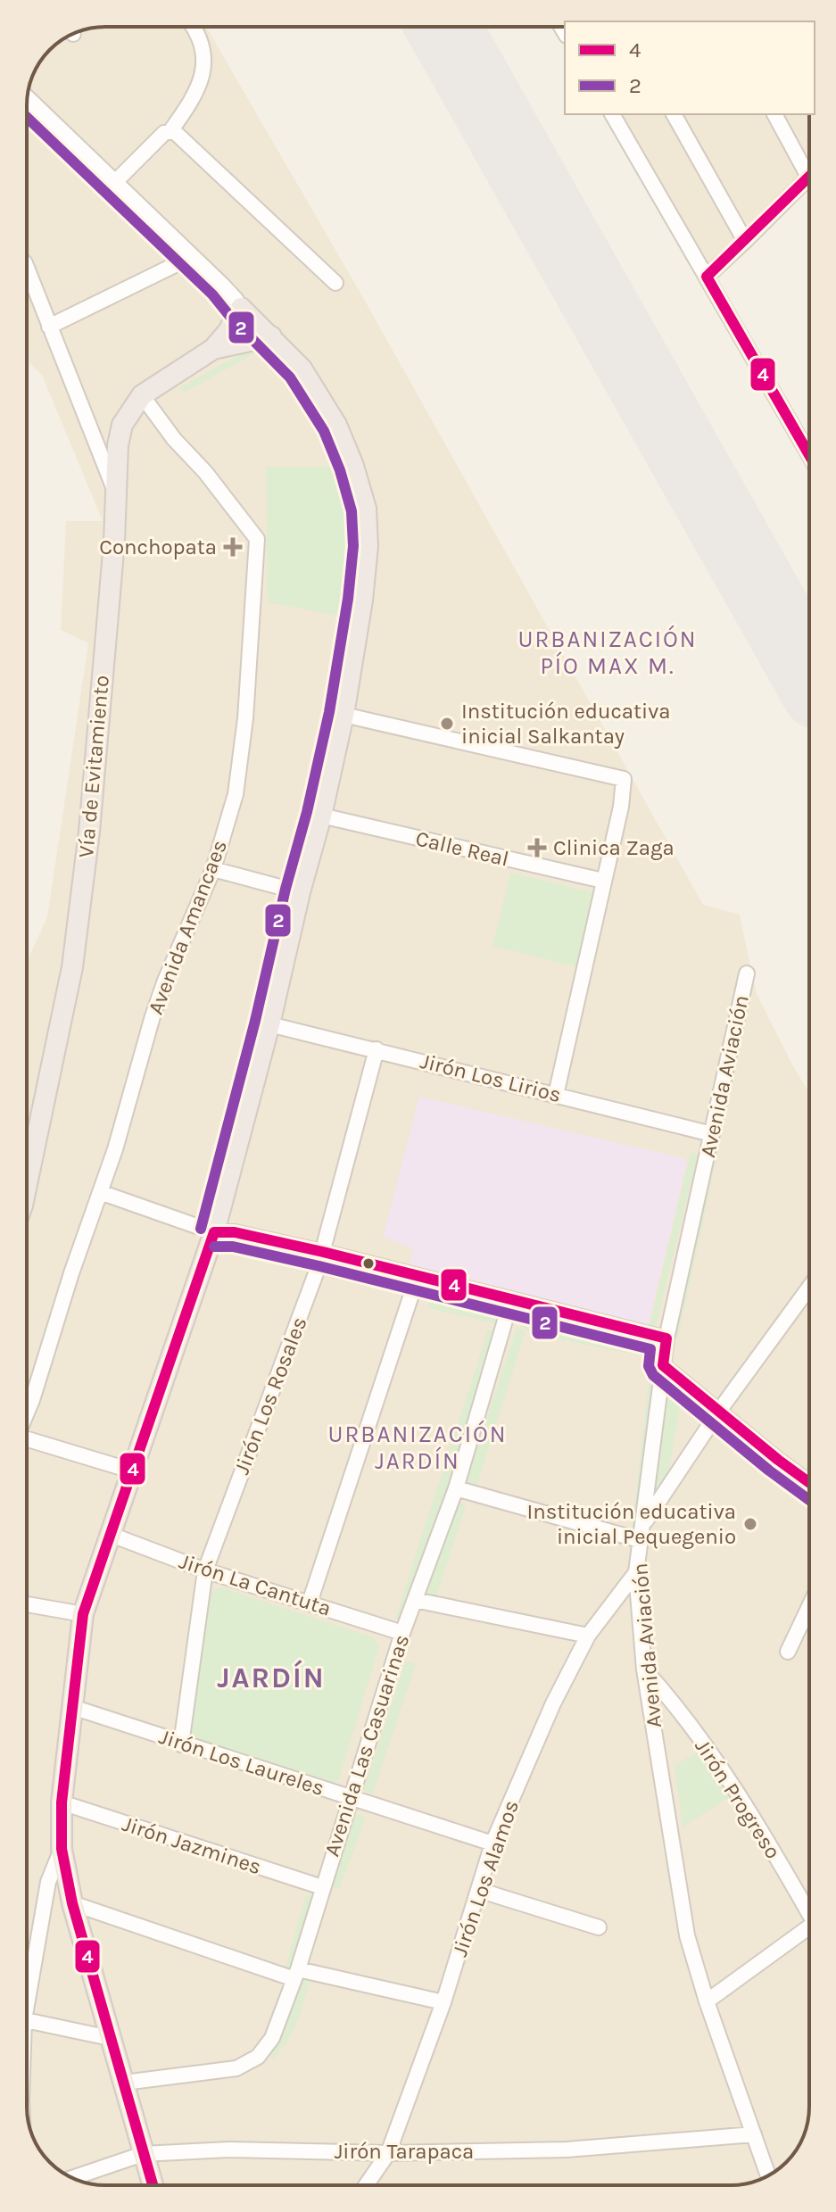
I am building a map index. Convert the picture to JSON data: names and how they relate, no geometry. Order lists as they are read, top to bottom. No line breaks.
{"streets":{"highway":["Vía de Evitamiento"],"street":["Calle Real","Avenida Amancaes","Avenida Aviación","Jirón Los Lirios","Jirón Los Rosales","Jirón La Cantuta","Avenida Las Casuarinas","Jirón Los Laureles","Jirón Progreso","Jirón Jazmines","Jirón Los Alamos","Jirón Tarapaca"]},"crossings":[["Vía de Evitamiento","Avenida Amancaes"],["Avenida Aviación","Jirón Los Lirios"],["Avenida Aviación","Jirón Progreso"],["Avenida Aviación","Jirón Los Alamos"],["Avenida Aviación","Jirón Tarapaca"],["Jirón Los Lirios","Jirón Los Rosales"],["Jirón Los Rosales","Jirón La Cantuta"],["Jirón Los Rosales","Jirón Los Laureles"],["Jirón La Cantuta","Avenida Las Casuarinas"],["Avenida Las Casuarinas","Jirón Los Laureles"],["Avenida Las Casuarinas","Jirón Jazmines"],["Jirón Los Laureles","Jirón Los Alamos"],["Jirón Los Alamos","Jirón Tarapaca"]],"districts":["URBANIZACIÓN PÍO MAX M.","URBANIZACIÓN JARDÍN","JARDÍN"],"places":{"health":["Conchopata","Clinica Zaga"],"other":["Institución educativa inicial Salkantay","Institución educativa inicial Pequegenio"]},"lines":["transit line 2","transit line 4"],"legend":["4","2"]}
